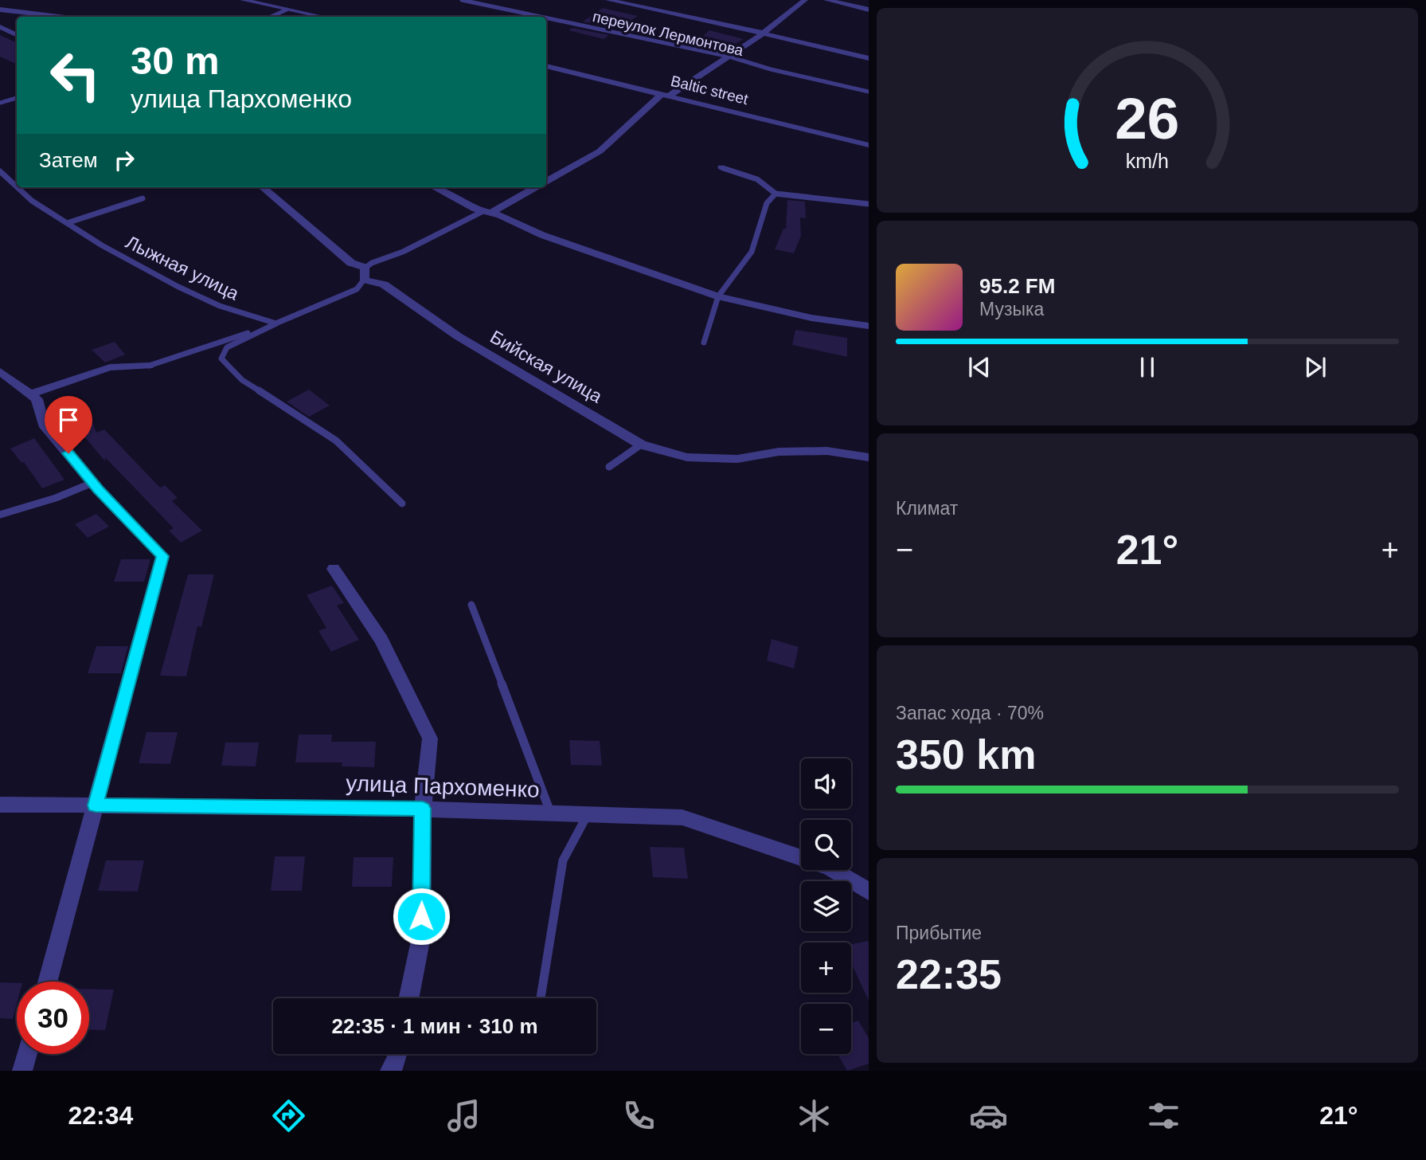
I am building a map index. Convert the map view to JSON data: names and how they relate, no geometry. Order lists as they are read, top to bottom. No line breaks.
{"streets":{"street":["Baltic street","Бийская улица","улица Пархоменко"],"lane":["переулок Лермонтова","Лыжная улица"]},"page":{"turn":["30 m","улица Пархоменко"],"then":"Затем","song":["95.2 FM","Музыка"],"tile":["Климат",["Запас хода · 70%","350 km"],["Прибытие","22:35"]],"heat":["−","21°","+"],"map_buttons":["+","−"],"limit":"30","trip":"22:35 · 1 мин · 310 m","tabs":["22:34","21°"],"gauge":["26","km/h"]}}
